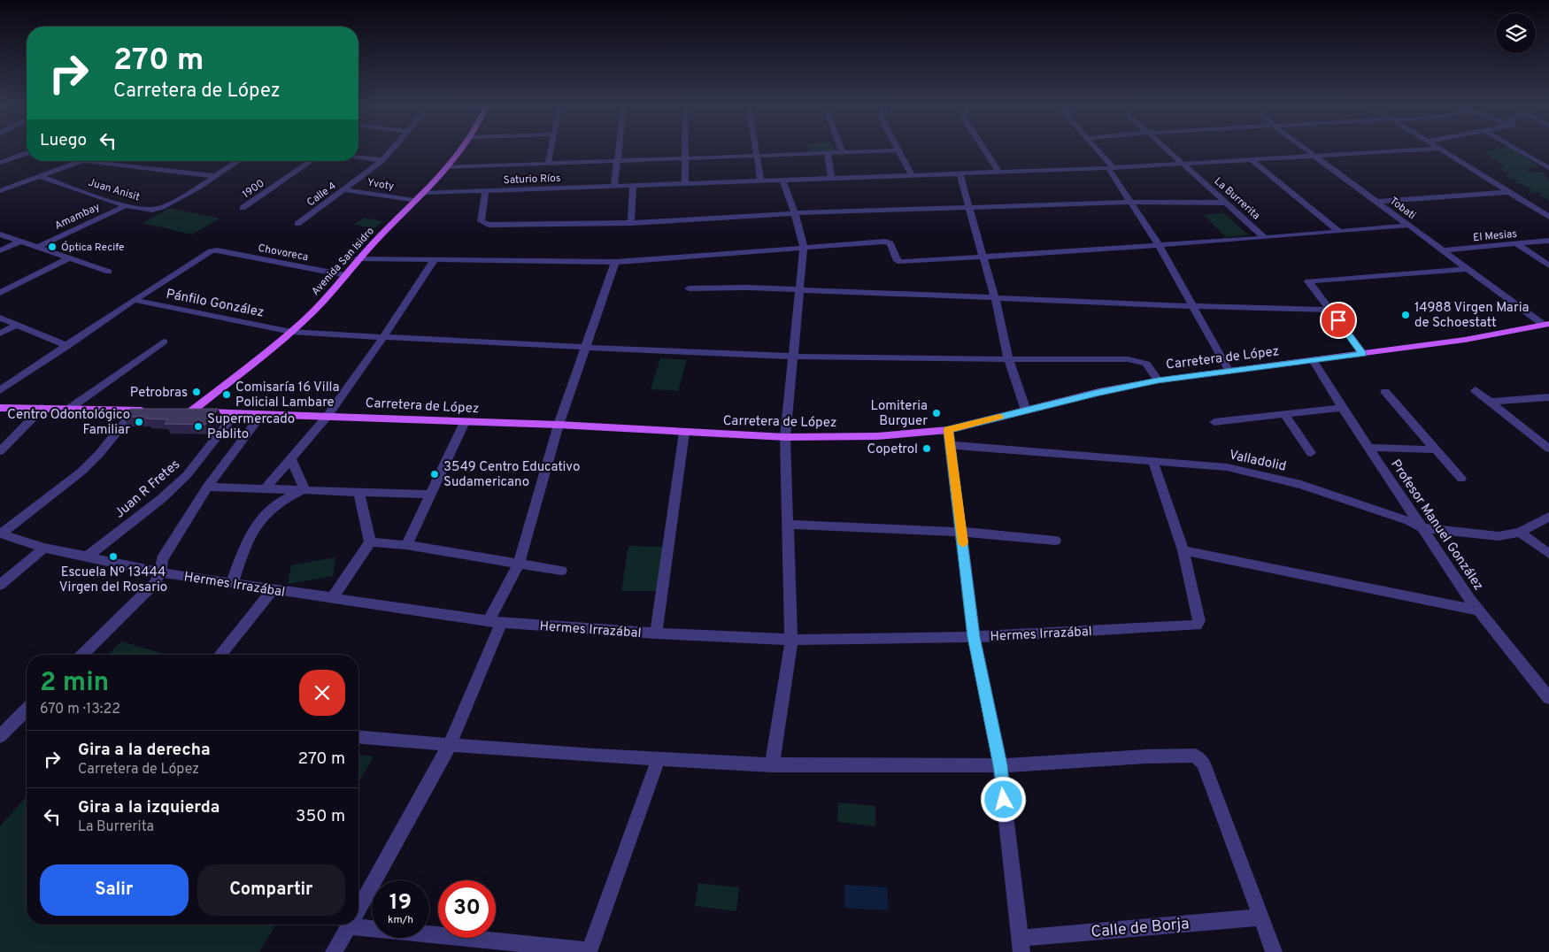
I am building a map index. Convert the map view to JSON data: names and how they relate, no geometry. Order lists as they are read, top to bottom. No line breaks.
{"streets":{"main road":["Avenida San Isidro","Carretera de López"],"street":["Saturio Ríos","Yvoty","1900","Juan Anisit","Calle 4","La Burrerita","Tobati","Amambay","El Mesias","Chovoreca","Pánfilo González","Valladolid","Juan R Fretes","Profesor Manuel González","Hermes Irrazábal","Calle de Borja"]},"crossings":[["Saturio Ríos","La Burrerita"],["Saturio Ríos","Tobati"],["Saturio Ríos","Avenida San Isidro"],["Yvoty","Calle 4"],["Yvoty","Avenida San Isidro"],["Juan Anisit","Amambay"],["Tobati","El Mesias"],["Tobati","Carretera de López"],["Chovoreca","Avenida San Isidro"],["Chovoreca","Pánfilo González"],["Avenida San Isidro","Pánfilo González"],["Avenida San Isidro","Carretera de López"],["Pánfilo González","Carretera de López"],["Carretera de López","Juan R Fretes"],["Carretera de López","Profesor Manuel González"],["Valladolid","Profesor Manuel González"],["Juan R Fretes","Hermes Irrazábal"]],"places":["Óptica Recife","14988 Virgen Maria de Schoestatt","Petrobras","Comisaría 16 Villa Policial Lambare","Lomiteria Burguer","Centro Odontológico Familiar","Supermercado Pablito","Copetrol","3549 Centro Educativo Sudamericano","Escuela Nº 13444 Virgen del Rosario"],"page":{"turn":["270 m","Carretera de López"],"then":"Luego","heading":["2 min","670 m · 13:22"],"list":[{"name":"Gira a la derecha","note":"Carretera de López","value":"270 m"},{"name":"Gira a la izquierda","note":"La Burrerita","value":"350 m"}],"buttons":["Salir","Compartir"],"speed":"19 km/h","limit":"30"}}
